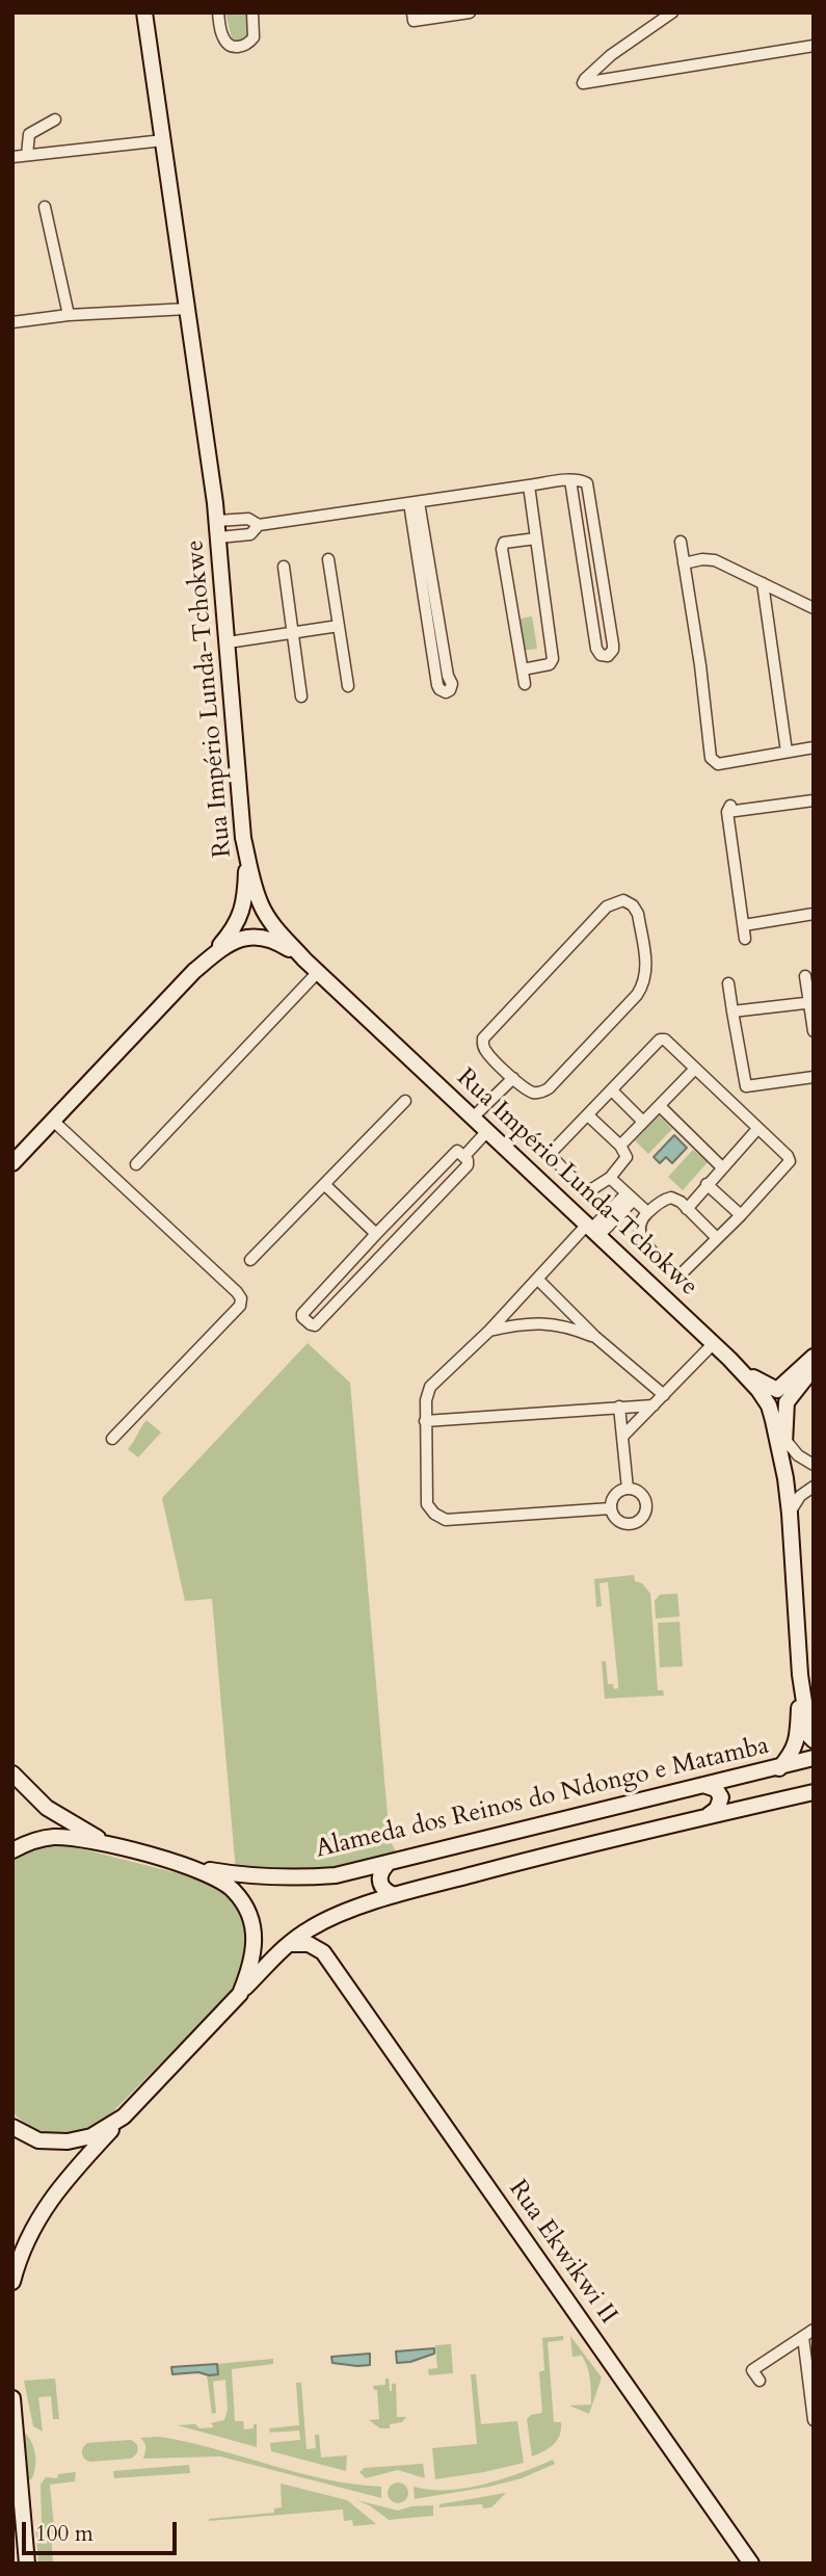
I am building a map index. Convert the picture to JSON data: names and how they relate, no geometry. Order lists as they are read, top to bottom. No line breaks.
{"streets":{"street":["Rua Império Lunda-Tchokwe","Alameda dos Reinos do Ndongo e Matamba","Rua Ekwikwi II"]},"crossings":[["Rua Império Lunda-Tchokwe","Alameda dos Reinos do Ndongo e Matamba"]],"scale_bar":"100 m"}
